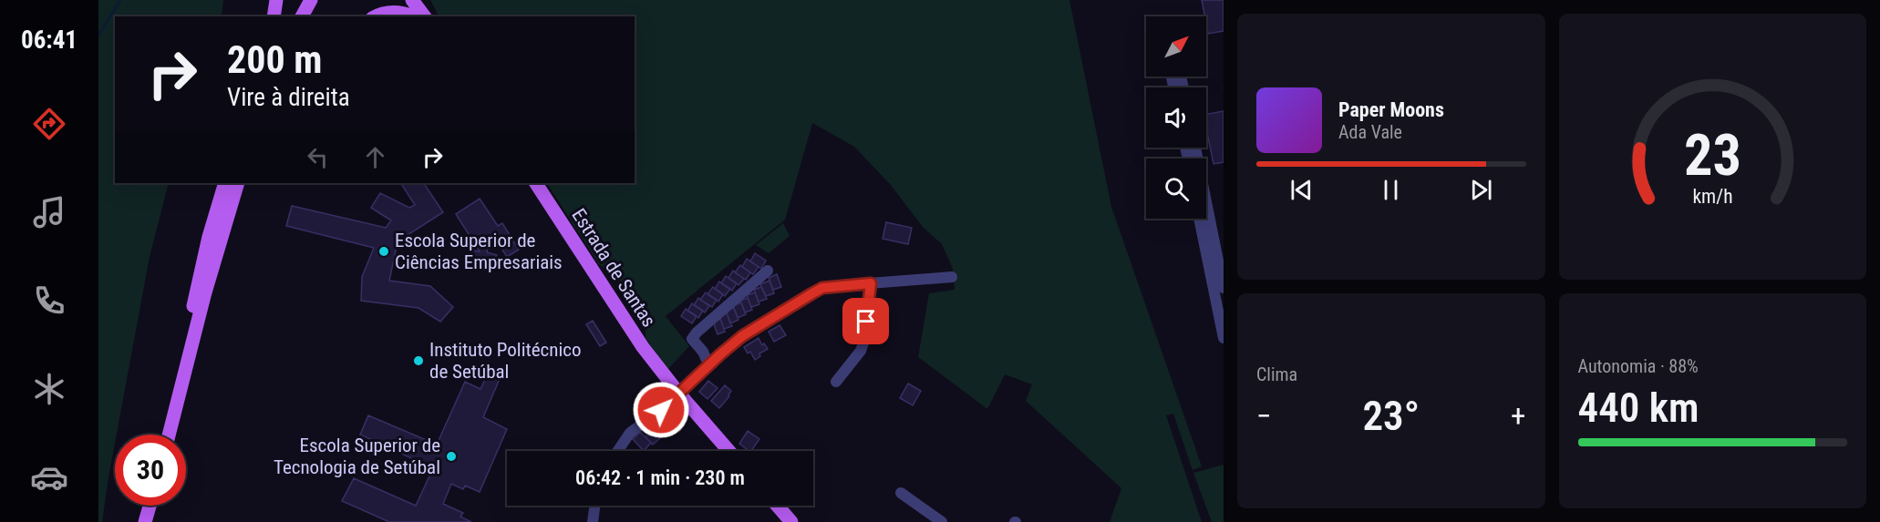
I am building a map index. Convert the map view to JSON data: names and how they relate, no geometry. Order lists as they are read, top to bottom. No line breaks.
{"streets":{"main road":["Estrada de Santas"]},"places":["Escola Superior de Ciências Empresariais","Instituto Politécnico de Setúbal","Escola Superior de Tecnologia de Setúbal"],"north":"top right","page":{"tabs":"06:41","turn":["200 m","Vire à direita"],"song":["Paper Moons","Ada Vale"],"tile":["Clima",["Autonomia · 88%","440 km"]],"heat":["−","23°","+"],"limit":"30","trip":"06:42 · 1 min · 230 m","gauge":["23","km/h"]}}
